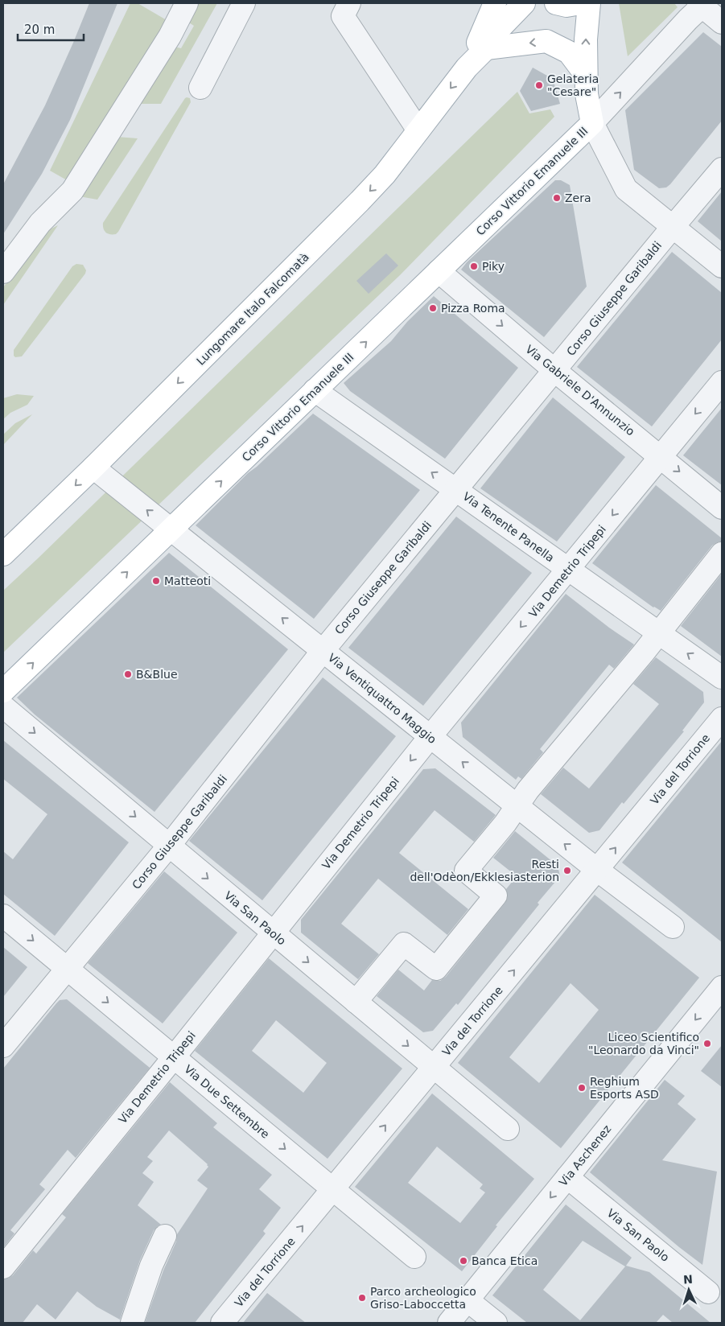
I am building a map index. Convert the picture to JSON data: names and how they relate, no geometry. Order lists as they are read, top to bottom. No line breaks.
{"streets":{"main road":["Corso Vittorio Emanuele III","Lungomare Italo Falcomatà"],"street":["Corso Giuseppe Garibaldi","Via Gabriele D'Annunzio","Via Tenente Panella","Via Demetrio Tripepi","Via Ventiquattro Maggio","Via del Torrione","Via San Paolo","Via Due Settembre","Via Aschenez"]},"crossings":[["Corso Vittorio Emanuele III","Via Gabriele D'Annunzio"],["Corso Vittorio Emanuele III","Via Tenente Panella"],["Corso Vittorio Emanuele III","Via Ventiquattro Maggio"],["Corso Giuseppe Garibaldi","Via Gabriele D'Annunzio"],["Corso Giuseppe Garibaldi","Via Tenente Panella"],["Corso Giuseppe Garibaldi","Via Ventiquattro Maggio"],["Corso Giuseppe Garibaldi","Via San Paolo"],["Corso Giuseppe Garibaldi","Via Due Settembre"],["Lungomare Italo Falcomatà","Via Ventiquattro Maggio"],["Via Gabriele D'Annunzio","Via Demetrio Tripepi"],["Via Tenente Panella","Via Demetrio Tripepi"],["Via Demetrio Tripepi","Via Ventiquattro Maggio"],["Via Demetrio Tripepi","Via San Paolo"],["Via Demetrio Tripepi","Via Due Settembre"],["Via Ventiquattro Maggio","Via del Torrione"],["Via del Torrione","Via San Paolo"],["Via del Torrione","Via Due Settembre"],["Via San Paolo","Via Aschenez"]],"one_way":["Corso Vittorio Emanuele III","Lungomare Italo Falcomatà","Via Tenente Panella","Via Ventiquattro Maggio","Via del Torrione","Via San Paolo","Via Due Settembre","Via Aschenez"],"places":["Gelateria \"Cesare\"","Zera","Piky","Pizza Roma","Matteoti","B&Blue","Resti dell'Odèon/Ekklesiasterion","Liceo Scientifico \"Leonardo da Vinci\"","Reghium Esports ASD","Banca Etica","Parco archeologico Griso-Laboccetta"],"scale_bar":"20 m","north":"top"}
